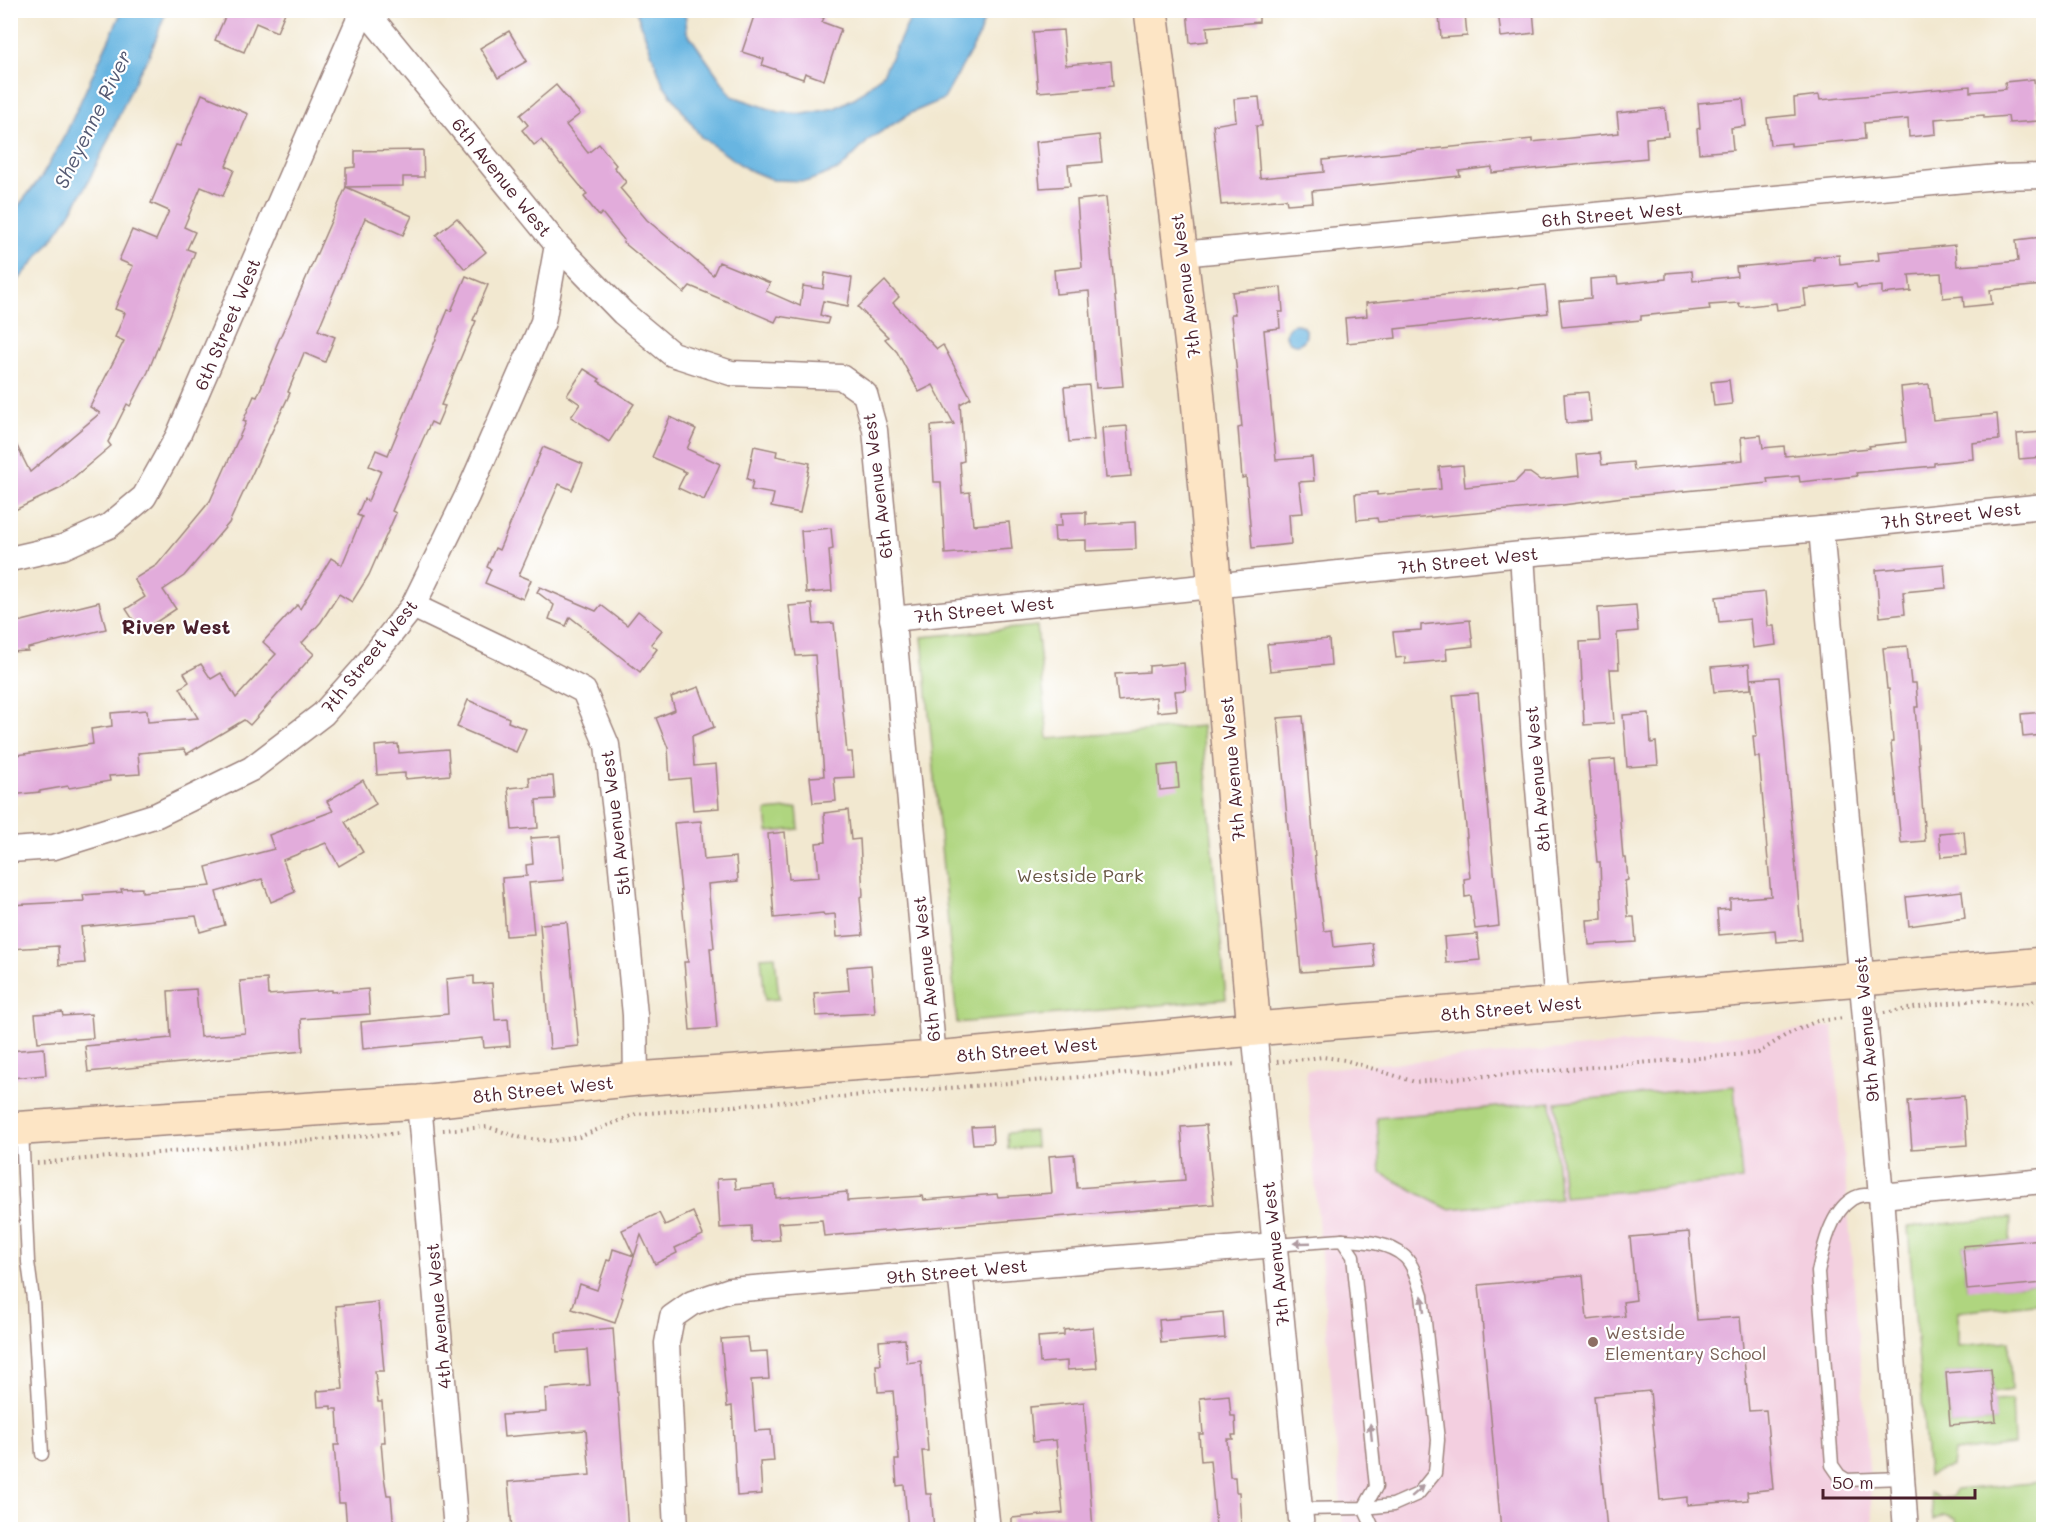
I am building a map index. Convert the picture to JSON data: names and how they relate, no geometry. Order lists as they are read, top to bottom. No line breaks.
{"streets":{"street":["6th Avenue West","6th Street West","7th Avenue West","7th Street West","8th Avenue West","5th Avenue West","8th Street West","9th Avenue West","9th Street West","4th Avenue West"]},"crossings":[["6th Avenue West","6th Street West"],["6th Avenue West","7th Street West"],["6th Avenue West","8th Street West"],["6th Street West","7th Avenue West"],["7th Avenue West","7th Street West"],["7th Avenue West","8th Street West"],["7th Avenue West","9th Street West"],["7th Street West","8th Avenue West"],["7th Street West","5th Avenue West"],["7th Street West","9th Avenue West"],["8th Avenue West","8th Street West"],["5th Avenue West","8th Street West"],["8th Street West","9th Avenue West"],["8th Street West","4th Avenue West"]],"districts":["River West"],"water":["Sheyenne River"],"parks":["Westside Park"],"places":["Westside Elementary School"],"scale_bar":"50 m"}
